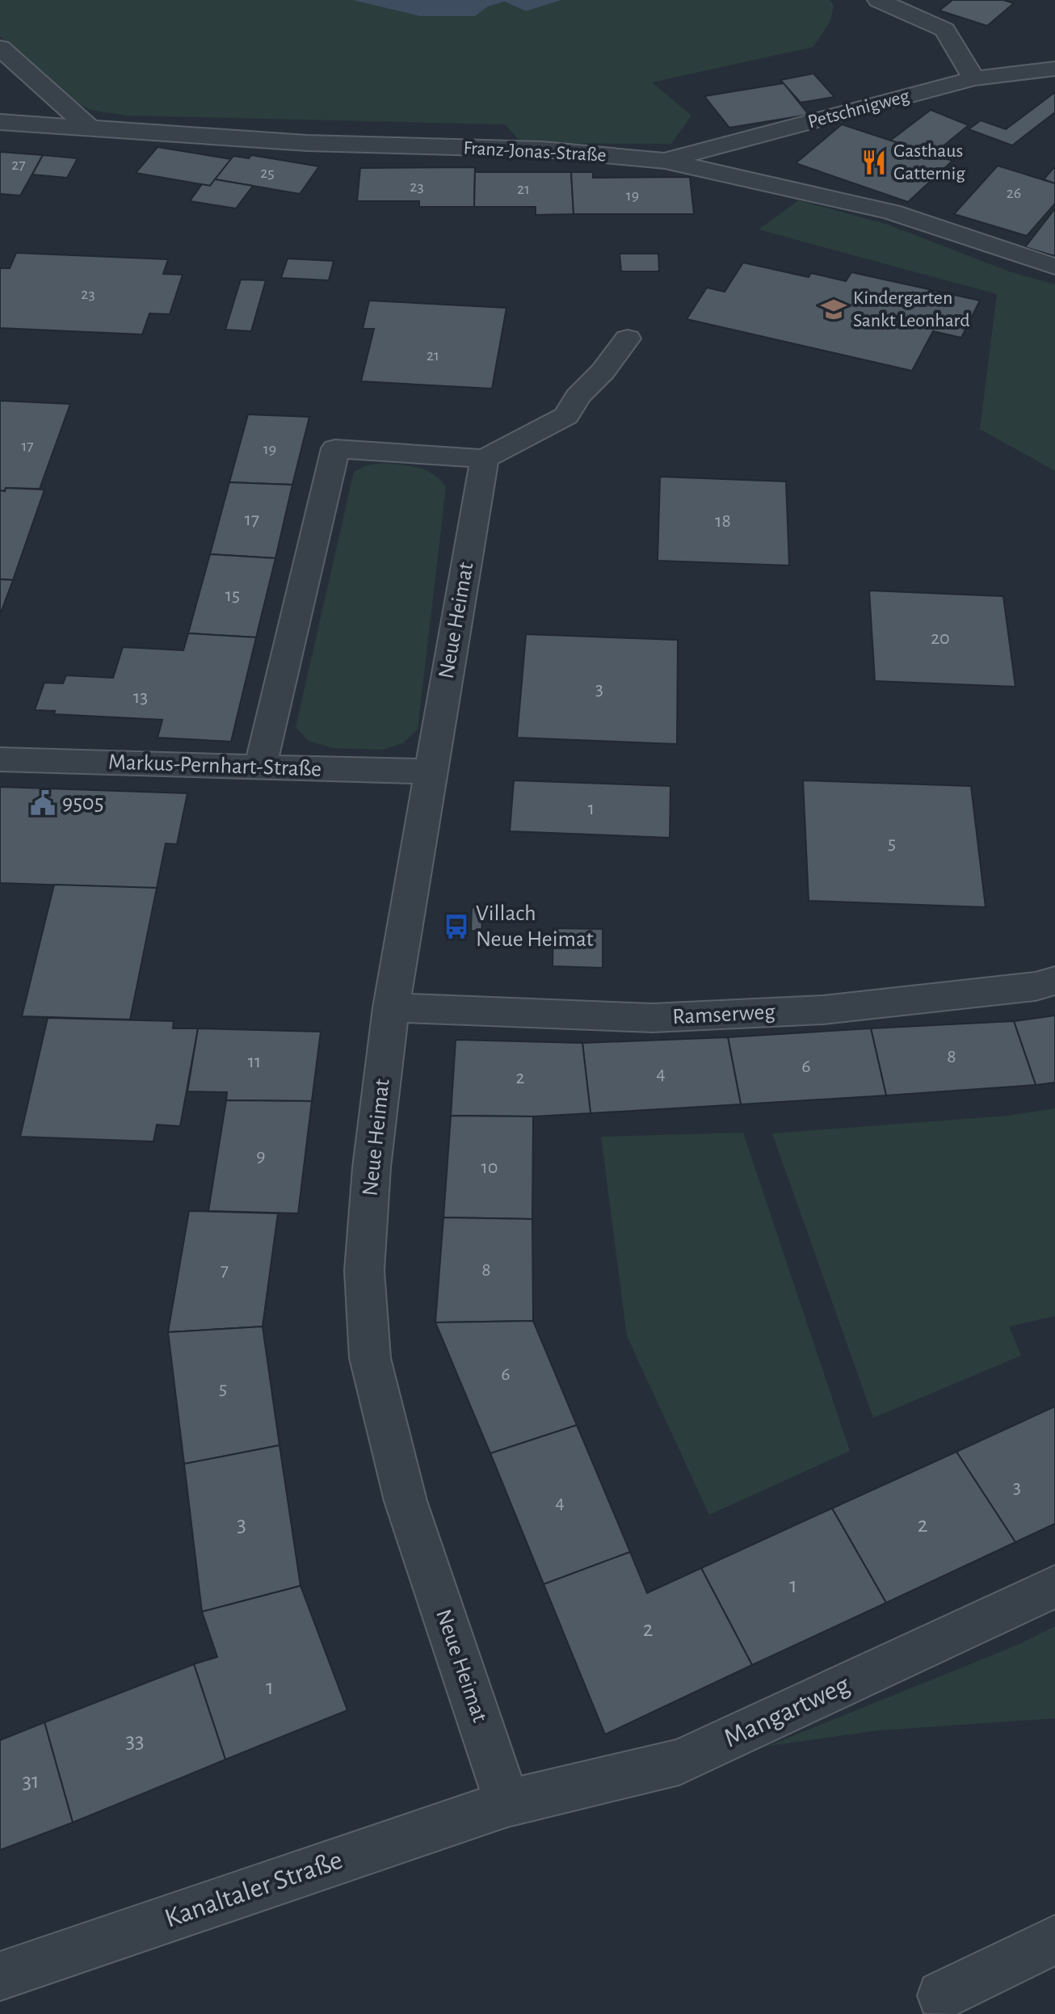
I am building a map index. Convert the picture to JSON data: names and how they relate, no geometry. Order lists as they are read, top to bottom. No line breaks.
{"streets":{"street":["Petschnigweg","Franz-Jonas-Straße","Neue Heimat","Markus-Pernhart-Straße","Ramserweg","Mangartweg","Kanaltaler Straße"]},"crossings":[["Petschnigweg","Franz-Jonas-Straße"],["Neue Heimat","Markus-Pernhart-Straße"],["Neue Heimat","Ramserweg"],["Neue Heimat","Mangartweg"],["Neue Heimat","Kanaltaler Straße"],["Mangartweg","Kanaltaler Straße"]],"places":{"restaurant":["Gasthaus Gatternig"],"school or university":["Kindergarten Sankt Leonhard"],"public building":["9505"],"bus stop":["Villach Neue Heimat"]},"house_numbers":["27","25","23","21","26","19","23","21","17","19","17","18","15","20","3","13","1","5","8","11","6","4","2","9","10","7","8","6","5","3","4","3","2","1","2","1","33","31"]}
